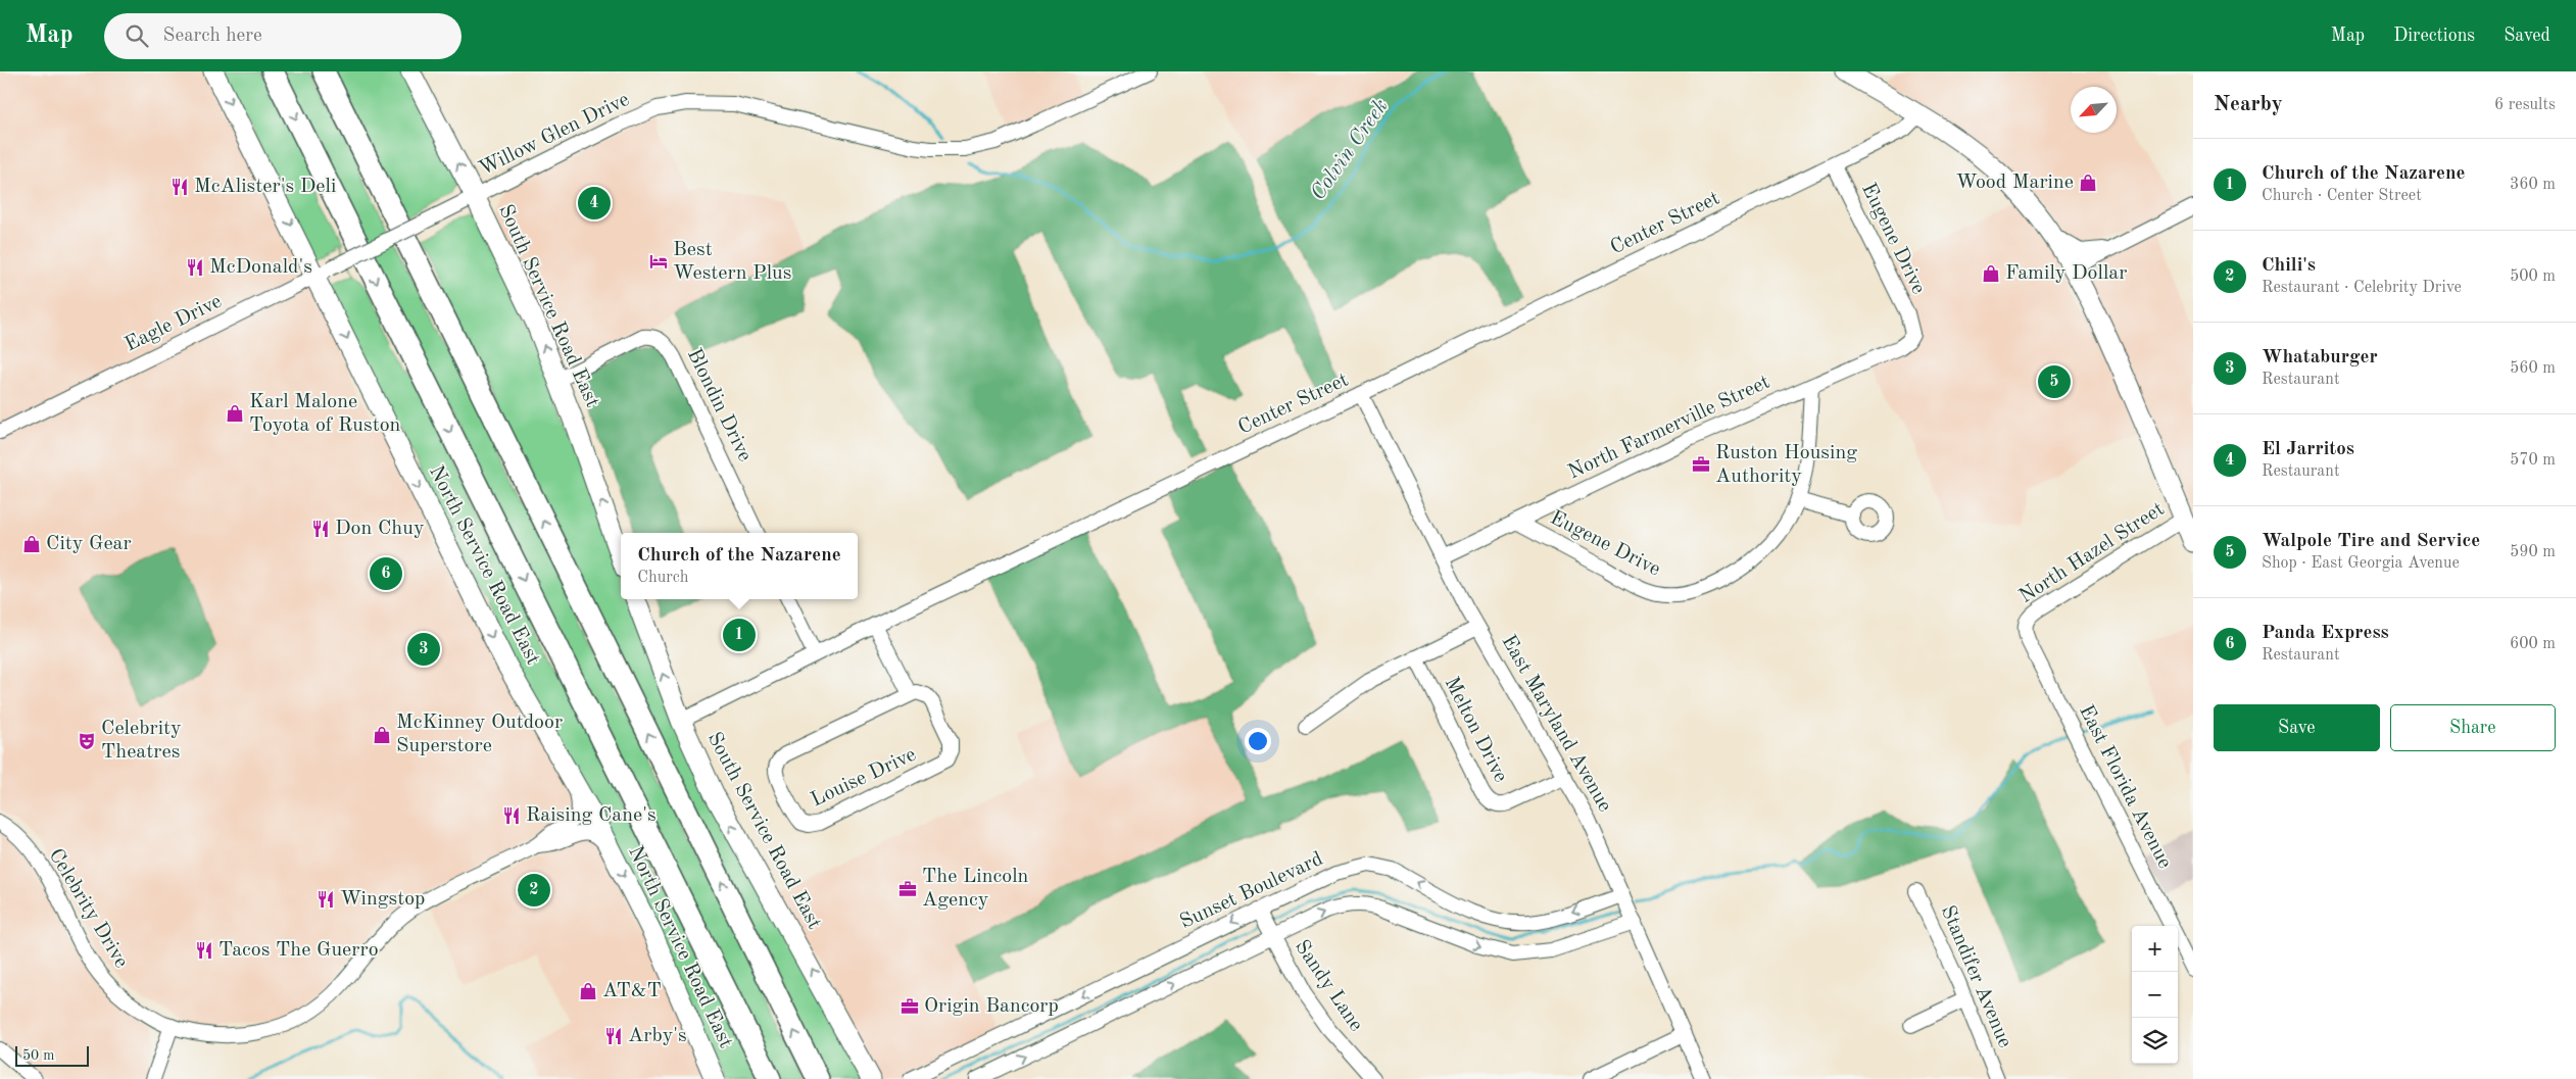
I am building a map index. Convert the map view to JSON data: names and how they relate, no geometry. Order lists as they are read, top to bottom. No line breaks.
{"streets":{"main road":["South Service Road East","North Service Road East"],"street":["Willow Glen Drive","Center Street","Eugene Drive","Eagle Drive","Blondin Drive","North Farmerville Street","North Hazel Street","East Maryland Avenue","Melton Drive","Louise Drive","East Florida Avenue","Sunset Boulevard","Celebrity Drive","Standifer Avenue","Sandy Lane"]},"crossings":[["Willow Glen Drive","South Service Road East"],["Willow Glen Drive","Eagle Drive"],["Center Street","Eugene Drive"],["Center Street","South Service Road East"],["Center Street","East Maryland Avenue"],["Eugene Drive","North Farmerville Street"],["South Service Road East","Eagle Drive"],["South Service Road East","Blondin Drive"],["Eagle Drive","North Service Road East"],["North Farmerville Street","East Maryland Avenue"],["North Hazel Street","East Florida Avenue"],["East Maryland Avenue","Melton Drive"],["East Maryland Avenue","Sunset Boulevard"],["Sunset Boulevard","Sandy Lane"]],"one_way":["South Service Road East","North Service Road East"],"water":["Colvin Creek"],"places":{"shop":["Wood Marine","Family Dollar","Karl Malone Toyota of Ruston","City Gear","McKinney Outdoor Superstore","AT&T"],"restaurant":["McAlister's Deli","McDonald's","Don Chuy","Raising Cane's","Wingstop","Tacos The Guerro","Arby's"],"hotel":["Best Western Plus"],"office":["Ruston Housing Authority","The Lincoln Agency","Origin Bancorp"],"theatre":["Celebrity Theatres"]},"scale_bar":"50 m","north":"bottom left","page":{"header":"Map","search":"Search here","nav":["Map","Directions","Saved"],"heading":["Nearby","6 results"],"list":[{"mark":"1","name":"Church of the Nazarene","note":"Church · Center Street","value":"360 m"},{"mark":"2","name":"Chili's","note":"Restaurant · Celebrity Drive","value":"500 m"},{"mark":"3","name":"Whataburger","note":"Restaurant","value":"560 m"},{"mark":"4","name":"El Jarritos","note":"Restaurant","value":"570 m"},{"mark":"5","name":"Walpole Tire and Service","note":"Shop · East Georgia Avenue","value":"590 m"},{"mark":"6","name":"Panda Express","note":"Restaurant","value":"600 m"}],"pins":["4","5","6","1","3","2"],"popup":["Church of the Nazarene","Church"],"buttons":["Save","Share"],"map_buttons":["+","−"],"scale":"50 m"}}
